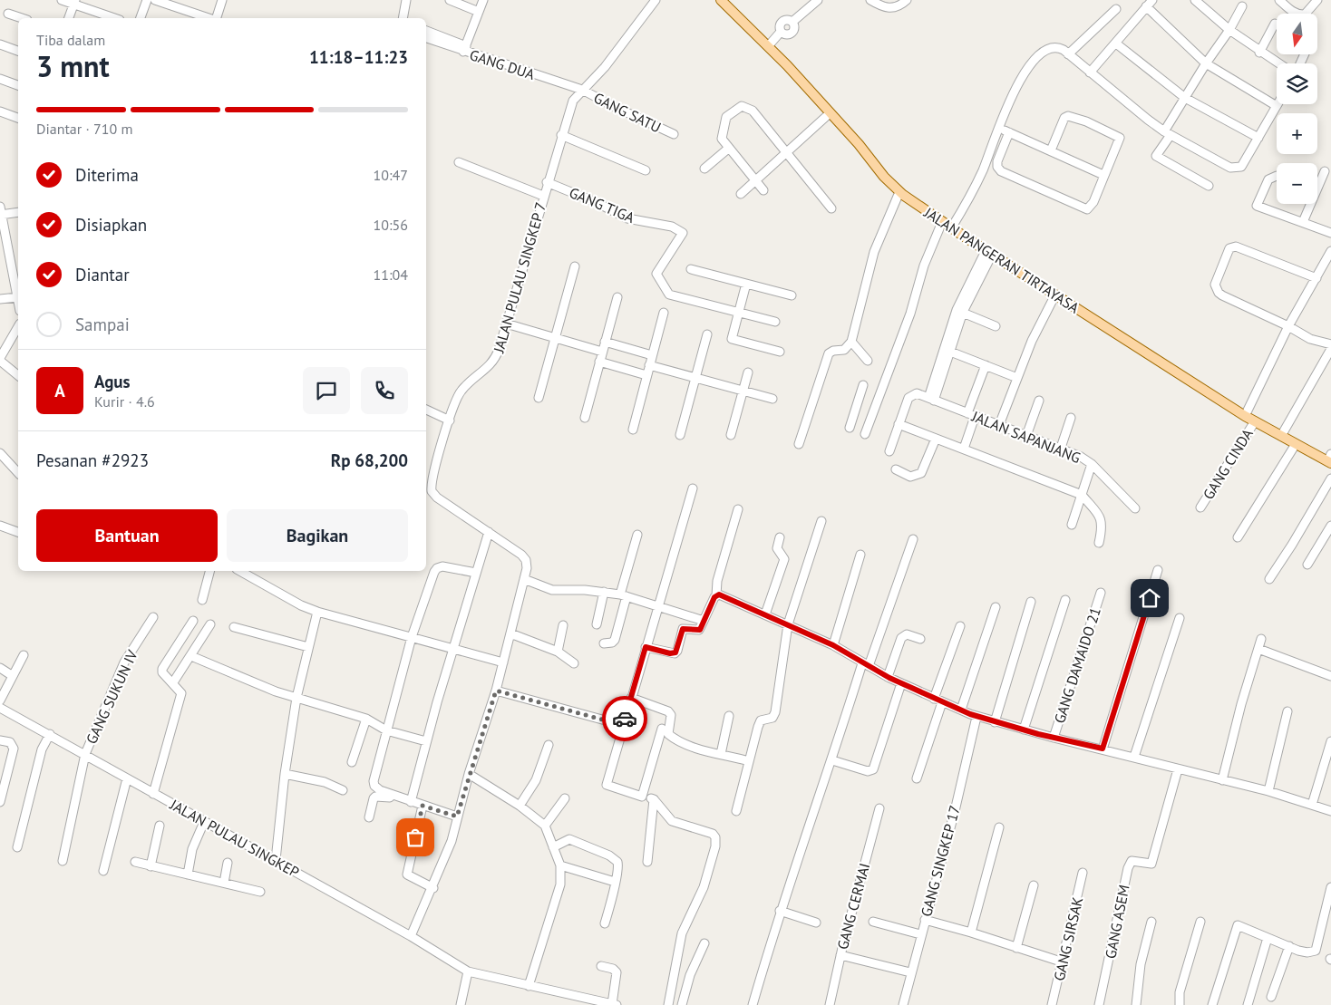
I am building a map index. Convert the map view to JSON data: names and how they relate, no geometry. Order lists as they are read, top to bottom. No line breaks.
{"streets":{"main road":["JALAN PANGERAN TIRTAYASA"],"street":["GANG DUA","GANG SATU","GANG TIGA","JALAN PULAU SINGKEP 7","JALAN SAPANJANG","GANG CINDA","GANG DAMAIDO 21","GANG SUKUN IV","JALAN PULAU SINGKEP","GANG SINGKEP 17","GANG CERMAI","GANG ASEM","GANG SIRSAK"]},"crossings":[["GANG DUA","GANG SATU"],["GANG DUA","JALAN PULAU SINGKEP 7"],["GANG SATU","JALAN PULAU SINGKEP 7"],["GANG TIGA","JALAN PULAU SINGKEP 7"],["JALAN PANGERAN TIRTAYASA","GANG CINDA"],["JALAN PULAU SINGKEP 7","JALAN PULAU SINGKEP"],["GANG SUKUN IV","JALAN PULAU SINGKEP"]],"north":"bottom","page":{"map_buttons":["+","−"],"heading":["3 mnt","Tiba dalam","11:18–11:23"],"panel":["Agus","Kurir · 4.6","Pesanan #2923","Rp 68,200"],"bar":"Diantar · 710 m","list":[["Diterima","10:47"],["Disiapkan","10:56"],["Diantar","11:04"],"Sampai"],"round":"A","buttons":["Bantuan","Bagikan"]}}
